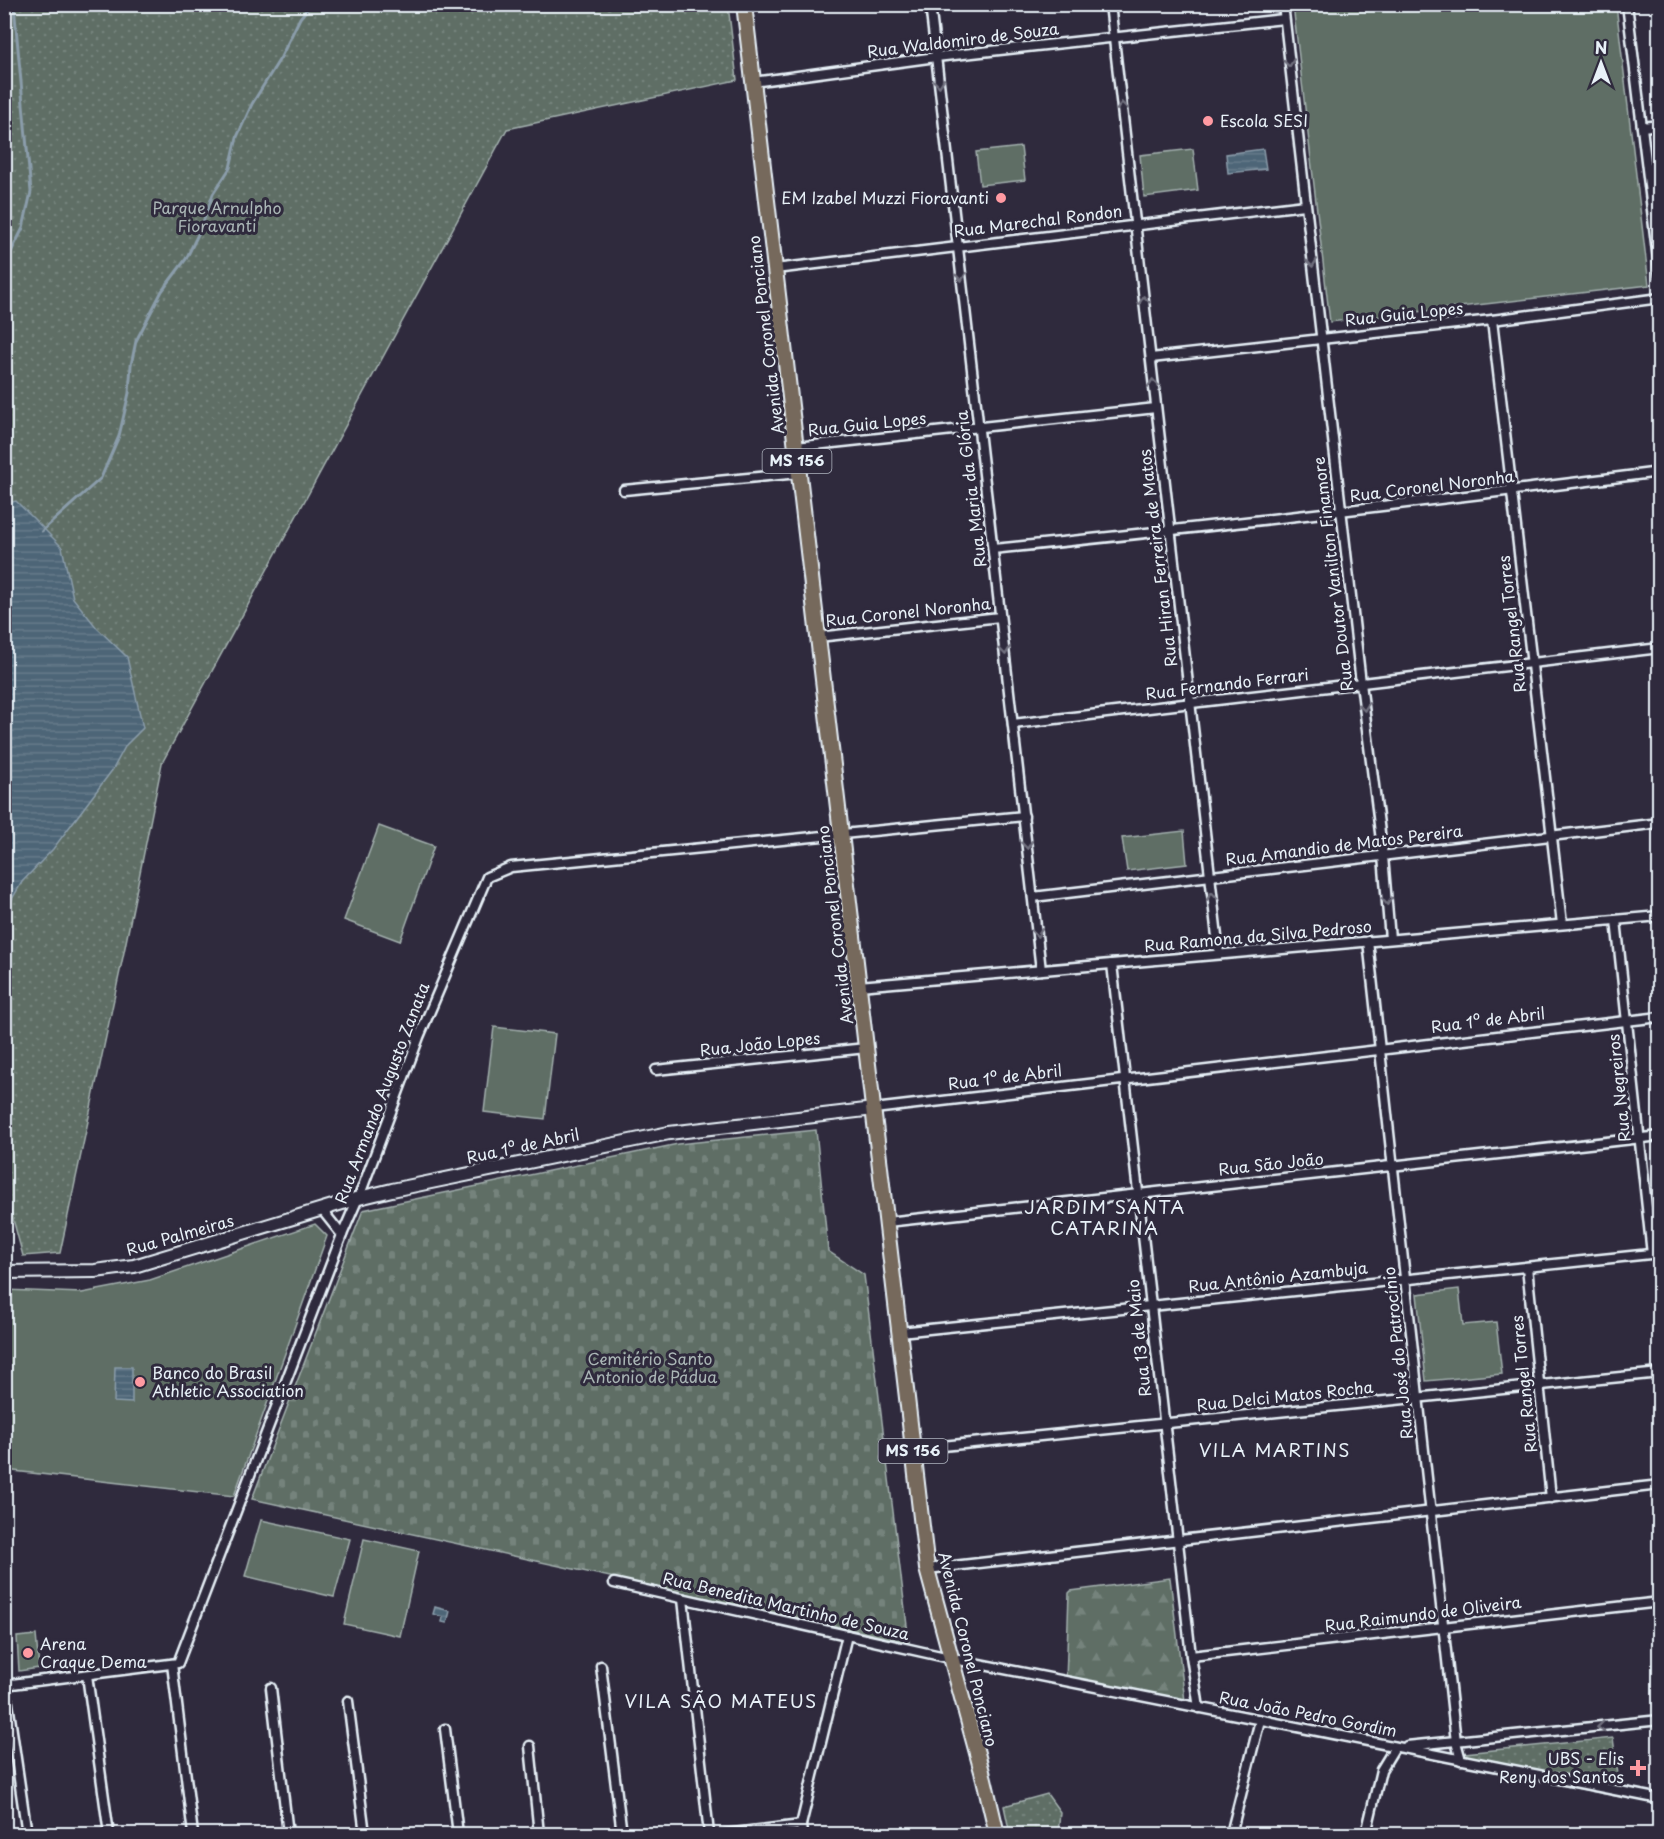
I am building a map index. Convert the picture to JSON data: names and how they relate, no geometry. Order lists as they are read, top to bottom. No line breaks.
{"streets":{"main road":["Avenida Coronel Ponciano","MS 156"],"street":["Rua Waldomiro de Souza","Rua Marechal Rondon","Rua Guia Lopes","Rua Coronel Noronha","Rua Maria da Glória","Rua Hiran Ferreira de Matos","Rua Doutor Vanilton Finamore","Rua Rangel Torres","Rua Fernando Ferrari","Rua Amandio de Matos Pereira","Rua Ramona da Silva Pedroso","Rua 1º de Abril","Rua João Lopes","Rua Negreiros","Rua Armando Augusto Zanata","Rua São João","Rua Palmeiras","Rua Antônio Azambuja","Rua 13 de Maio","Rua José do Patrocínio","Rua Delci Matos Rocha","Rua Benedita Martinho de Souza","Rua Raimundo de Oliveira","Rua João Pedro Gordim"]},"crossings":[["Rua Waldomiro de Souza","Avenida Coronel Ponciano"],["Rua Waldomiro de Souza","Rua Maria da Glória"],["Rua Waldomiro de Souza","Rua Hiran Ferreira de Matos"],["Rua Waldomiro de Souza","Rua Doutor Vanilton Finamore"],["Rua Marechal Rondon","Avenida Coronel Ponciano"],["Rua Marechal Rondon","Rua Maria da Glória"],["Rua Marechal Rondon","Rua Hiran Ferreira de Matos"],["Rua Marechal Rondon","Rua Doutor Vanilton Finamore"],["Rua Guia Lopes","Avenida Coronel Ponciano"],["Rua Guia Lopes","Rua Maria da Glória"],["Rua Guia Lopes","Rua Hiran Ferreira de Matos"],["Rua Guia Lopes","Rua Doutor Vanilton Finamore"],["Rua Guia Lopes","Rua Rangel Torres"],["Avenida Coronel Ponciano","Rua Coronel Noronha"],["Avenida Coronel Ponciano","Rua Ramona da Silva Pedroso"],["Avenida Coronel Ponciano","Rua 1º de Abril"],["Avenida Coronel Ponciano","Rua João Lopes"],["Avenida Coronel Ponciano","Rua Armando Augusto Zanata"],["Avenida Coronel Ponciano","Rua São João"],["Avenida Coronel Ponciano","Rua Antônio Azambuja"],["Avenida Coronel Ponciano","Rua Delci Matos Rocha"],["Avenida Coronel Ponciano","Rua Benedita Martinho de Souza"],["Avenida Coronel Ponciano","Rua João Pedro Gordim"],["Rua Coronel Noronha","Rua Maria da Glória"],["Rua Coronel Noronha","Rua Hiran Ferreira de Matos"],["Rua Coronel Noronha","Rua Doutor Vanilton Finamore"],["Rua Coronel Noronha","Rua Rangel Torres"],["Rua Maria da Glória","Rua Fernando Ferrari"],["Rua Maria da Glória","Rua Amandio de Matos Pereira"],["Rua Maria da Glória","Rua Ramona da Silva Pedroso"],["Rua Maria da Glória","Rua Armando Augusto Zanata"],["Rua Hiran Ferreira de Matos","Rua Fernando Ferrari"],["Rua Hiran Ferreira de Matos","Rua Amandio de Matos Pereira"],["Rua Hiran Ferreira de Matos","Rua Ramona da Silva Pedroso"],["Rua Doutor Vanilton Finamore","Rua Fernando Ferrari"],["Rua Doutor Vanilton Finamore","Rua Amandio de Matos Pereira"],["Rua Doutor Vanilton Finamore","Rua Ramona da Silva Pedroso"],["Rua Rangel Torres","Rua Fernando Ferrari"],["Rua Rangel Torres","Rua Amandio de Matos Pereira"],["Rua Rangel Torres","Rua Ramona da Silva Pedroso"],["Rua Rangel Torres","Rua Antônio Azambuja"],["Rua Rangel Torres","Rua Delci Matos Rocha"],["Rua Ramona da Silva Pedroso","Rua Negreiros"],["Rua Ramona da Silva Pedroso","Rua 13 de Maio"],["Rua Ramona da Silva Pedroso","Rua José do Patrocínio"],["Rua 1º de Abril","Rua Negreiros"],["Rua 1º de Abril","Rua Armando Augusto Zanata"],["Rua 1º de Abril","Rua Palmeiras"],["Rua 1º de Abril","Rua 13 de Maio"],["Rua 1º de Abril","Rua José do Patrocínio"],["Rua Negreiros","Rua São João"],["Rua Negreiros","Rua Antônio Azambuja"],["Rua Armando Augusto Zanata","Rua Palmeiras"],["Rua São João","Rua 13 de Maio"],["Rua São João","Rua José do Patrocínio"],["Rua Antônio Azambuja","Rua 13 de Maio"],["Rua Antônio Azambuja","Rua José do Patrocínio"],["Rua 13 de Maio","Rua Delci Matos Rocha"],["Rua 13 de Maio","Rua Raimundo de Oliveira"],["Rua 13 de Maio","Rua João Pedro Gordim"],["Rua José do Patrocínio","Rua Delci Matos Rocha"],["Rua José do Patrocínio","Rua Raimundo de Oliveira"],["Rua José do Patrocínio","Rua João Pedro Gordim"],["Rua Benedita Martinho de Souza","Rua João Pedro Gordim"]],"one_way":["Rua Maria da Glória","Rua Hiran Ferreira de Matos","Rua Doutor Vanilton Finamore"],"districts":["JARDIM SANTA CATARINA","VILA MARTINS","VILA SÃO MATEUS"],"parks":["Parque Arnulpho Fioravanti","Cemitério Santo Antonio de Pádua"],"places":{"other":["Escola SESI","EM Izabel Muzzi Fioravanti","Banco do Brasil Athletic Association","Arena Craque Dema"],"health":["UBS - Elis Reny dos Santos"]},"north":"top"}
